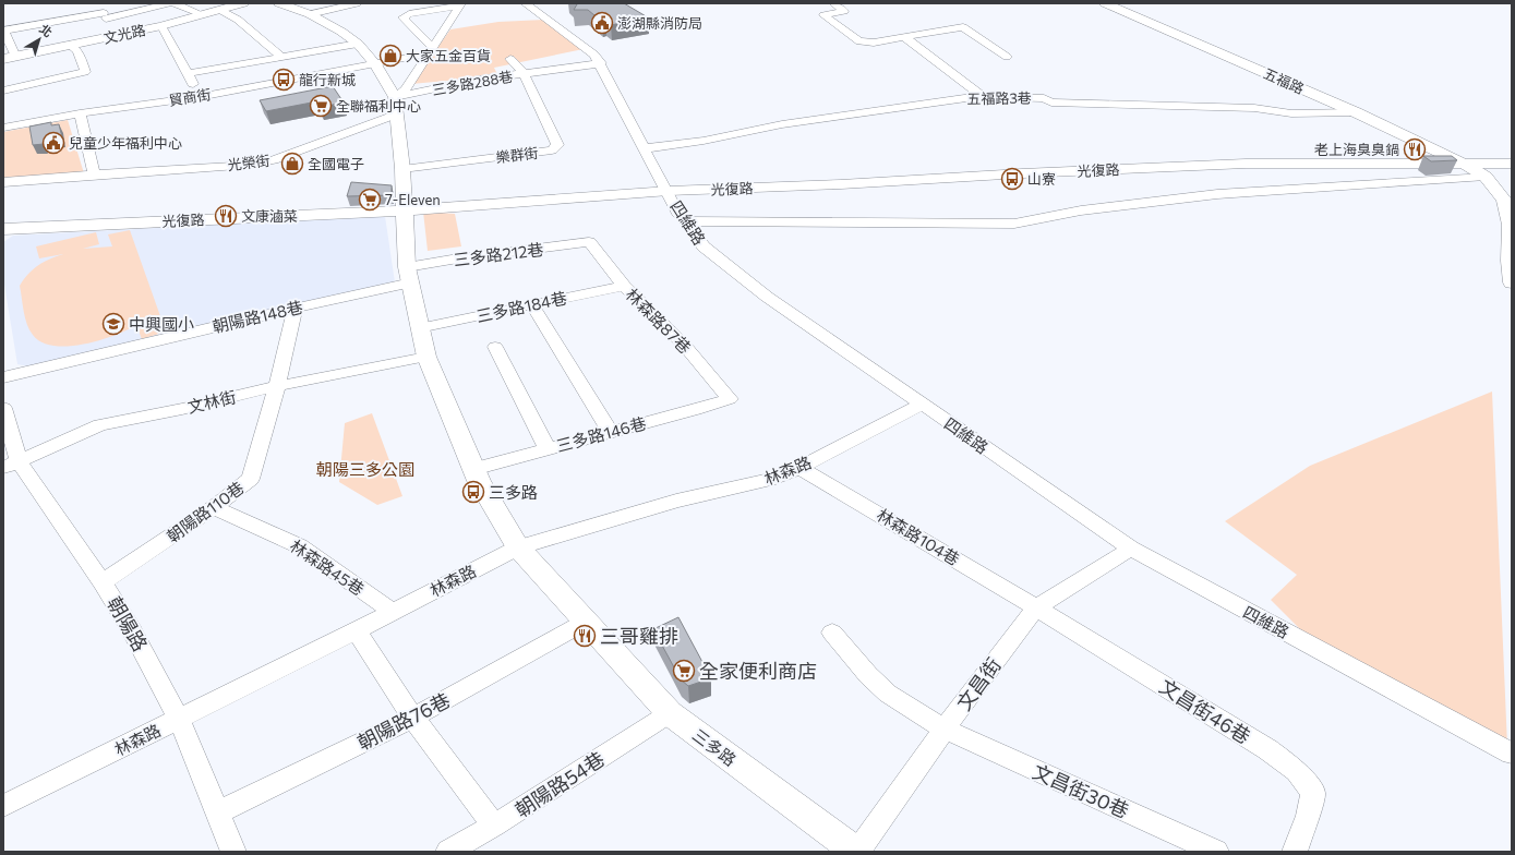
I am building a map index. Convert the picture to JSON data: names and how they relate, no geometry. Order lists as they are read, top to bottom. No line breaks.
{"streets":{"street":["文光路","五福路","三多路288巷","貿商街","五福路3巷","樂群街","光榮街","光復路","四維路","三多路212巷","三多路184巷","朝陽路148巷","林森路87巷","文林街","三多路146巷","林森路","朝陽路110巷","林森路104巷","林森路45巷","朝陽路","文昌街","文昌街46巷","朝陽路76巷","三多路","朝陽路54巷","文昌街30巷"]},"crossings":[["五福路","五福路3巷"],["五福路","光復路"],["三多路288巷","樂群街"],["三多路288巷","四維路"],["三多路288巷","三多路"],["貿商街","三多路"],["五福路3巷","四維路"],["樂群街","三多路"],["光榮街","三多路"],["光復路","四維路"],["光復路","三多路"],["四維路","林森路"],["四維路","文昌街"],["三多路212巷","朝陽路148巷"],["三多路212巷","林森路87巷"],["三多路212巷","三多路"],["三多路184巷","林森路87巷"],["三多路184巷","三多路"],["朝陽路148巷","朝陽路110巷"],["朝陽路148巷","三多路"],["林森路87巷","三多路146巷"],["文林街","朝陽路110巷"],["文林街","朝陽路"],["文林街","三多路"],["三多路146巷","三多路"],["林森路","林森路104巷"],["林森路","林森路45巷"],["林森路","朝陽路"],["林森路","三多路"],["朝陽路110巷","林森路45巷"],["朝陽路110巷","朝陽路"],["林森路104巷","文昌街"],["林森路104巷","文昌街46巷"],["朝陽路","朝陽路76巷"],["文昌街","文昌街46巷"],["文昌街","三多路"],["文昌街","文昌街30巷"],["朝陽路76巷","三多路"],["三多路","朝陽路54巷"]],"parks":["朝陽三多公園"],"places":{"public building":["澎湖縣消防局","兒童少年福利中心"],"shop":["大家五金百貨","全國電子"],"bus stop":["龍行新城","山寮","三多路"],"supermarket":["全聯福利中心","7-Eleven","全家便利商店"],"restaurant":["老上海臭臭鍋","文康滷菜","三哥雞排"],"school or university":["中興國小"]},"north":"top right"}
